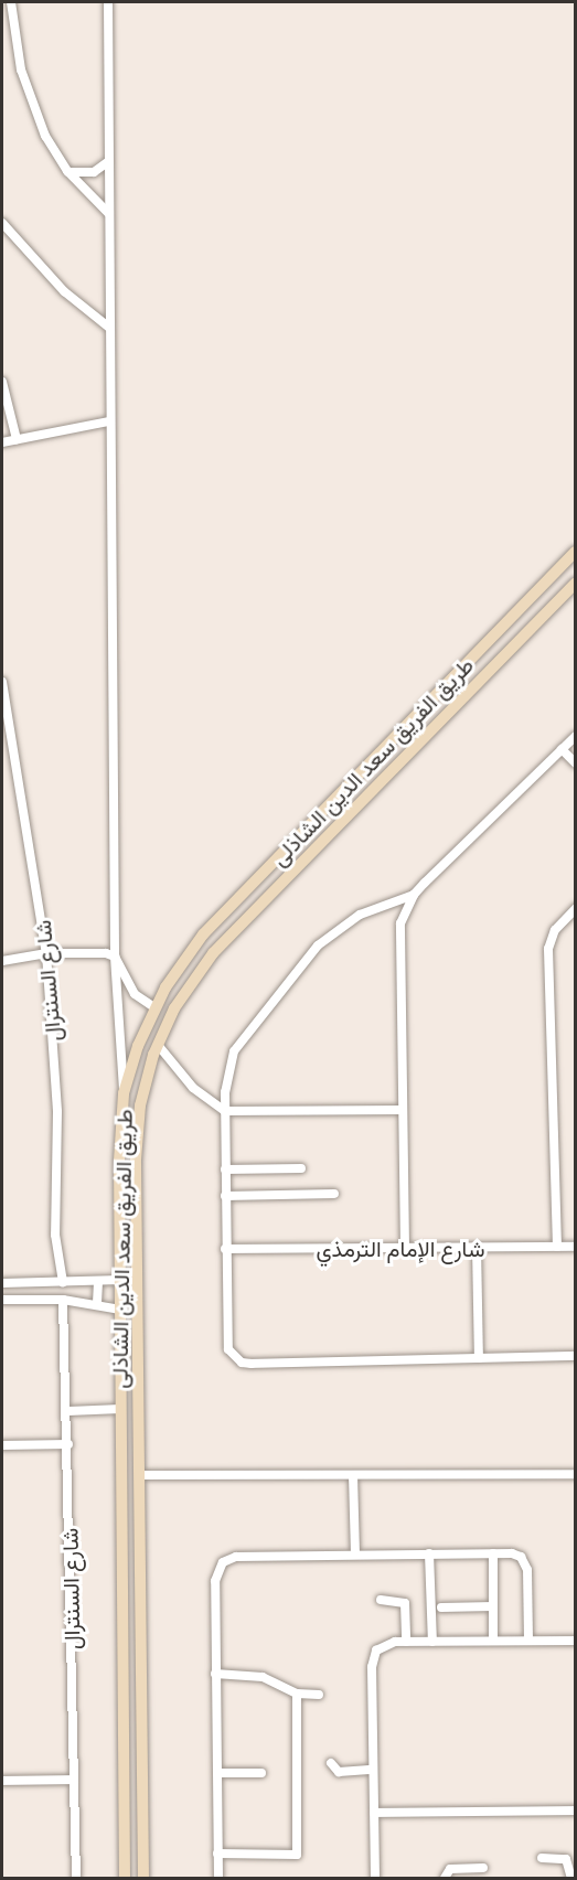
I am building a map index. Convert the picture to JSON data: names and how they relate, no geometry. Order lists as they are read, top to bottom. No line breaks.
{"streets":{"street":["طريق الفريق سعد الدين الشاذلى","شارع السنترال","شارع الإمام الترمذي"]}}
